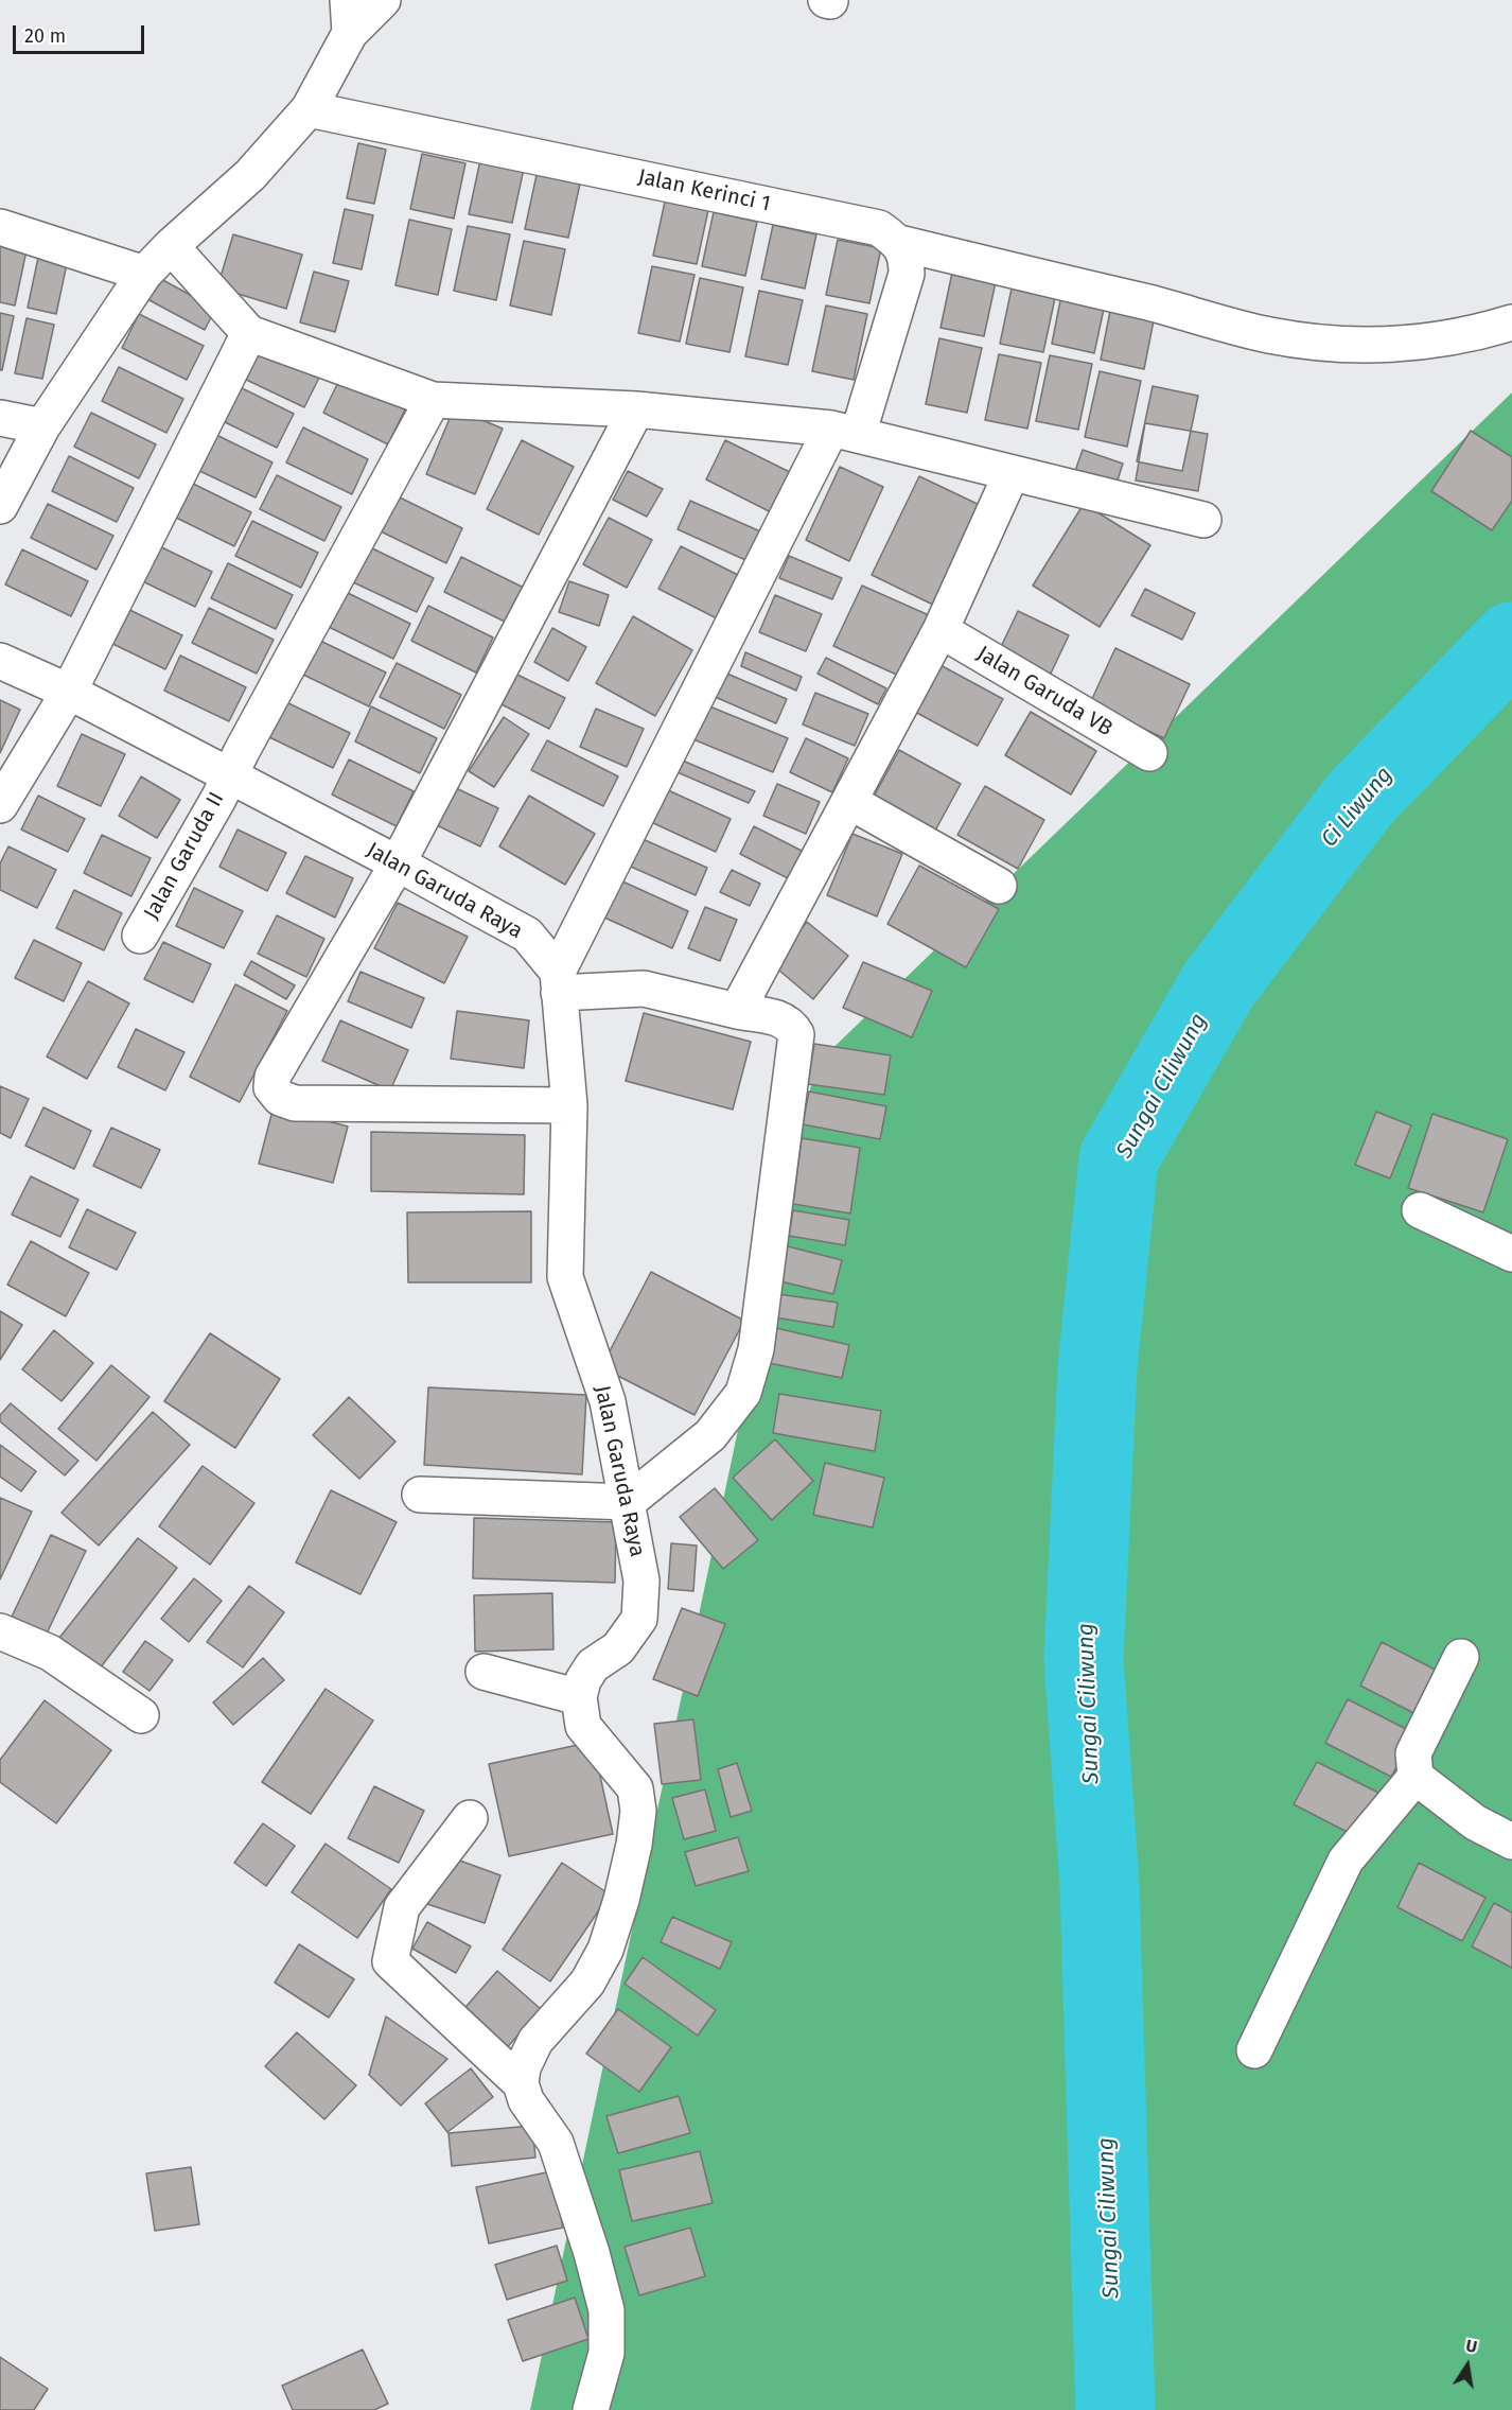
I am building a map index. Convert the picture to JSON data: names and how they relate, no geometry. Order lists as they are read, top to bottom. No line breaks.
{"streets":{"street":["Jalan Kerinci 1","Jalan Garuda VB","Jalan Garuda II","Jalan Garuda Raya"]},"crossings":[["Jalan Garuda II","Jalan Garuda Raya"]],"water":["Ci Liwung","Sungai Ciliwung"],"scale_bar":"20 m","north":"top"}
